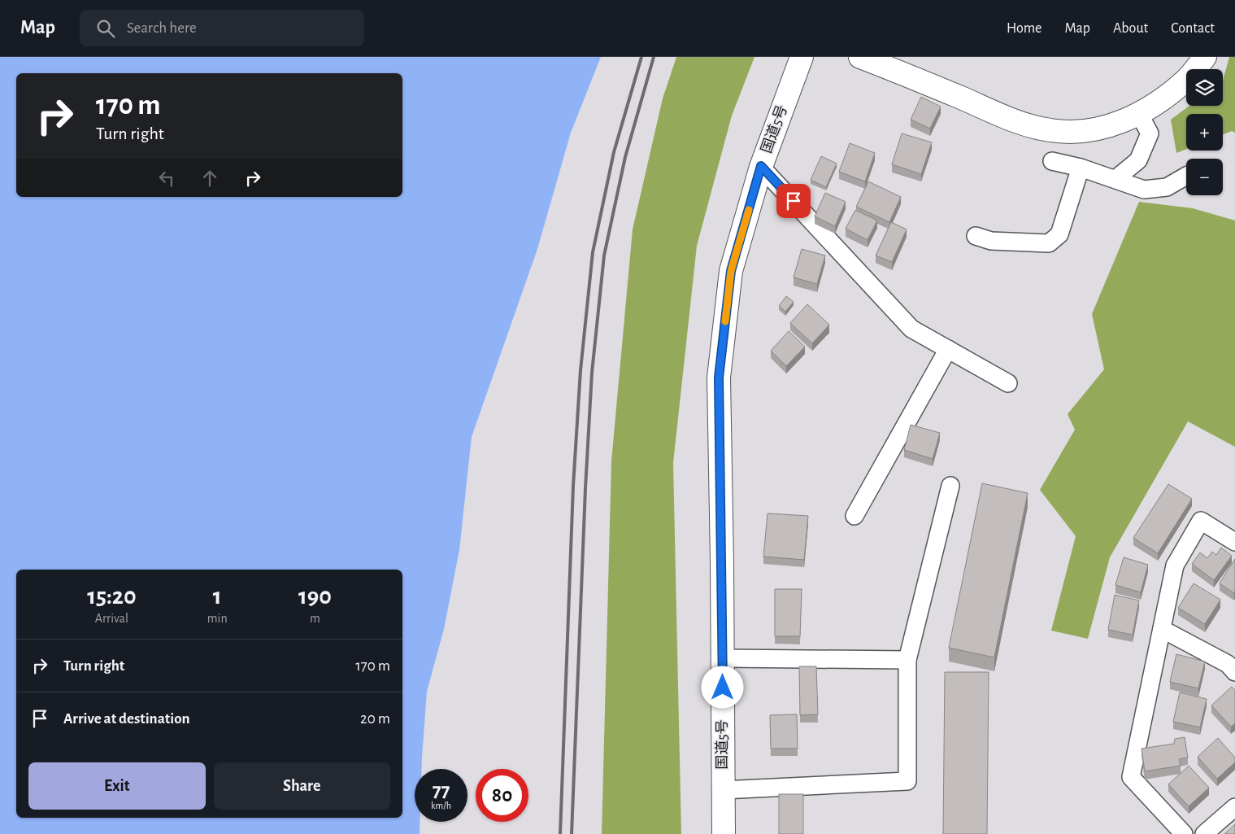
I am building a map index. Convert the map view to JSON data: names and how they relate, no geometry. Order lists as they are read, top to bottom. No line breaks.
{"streets":{"main road":["国道5号"]},"page":{"header":"Map","search":"Search here","nav":["Home","Map","About","Contact"],"map_buttons":["+","−"],"turn":["170 m","Turn right"],"eta":["15:20","Arrival","1","min","190","m"],"list":[{"name":"Turn right","value":"170 m"},{"name":"Arrive at destination","value":"20 m"}],"buttons":["Exit","Share"],"speed":"77 km/h","limit":"80"}}
